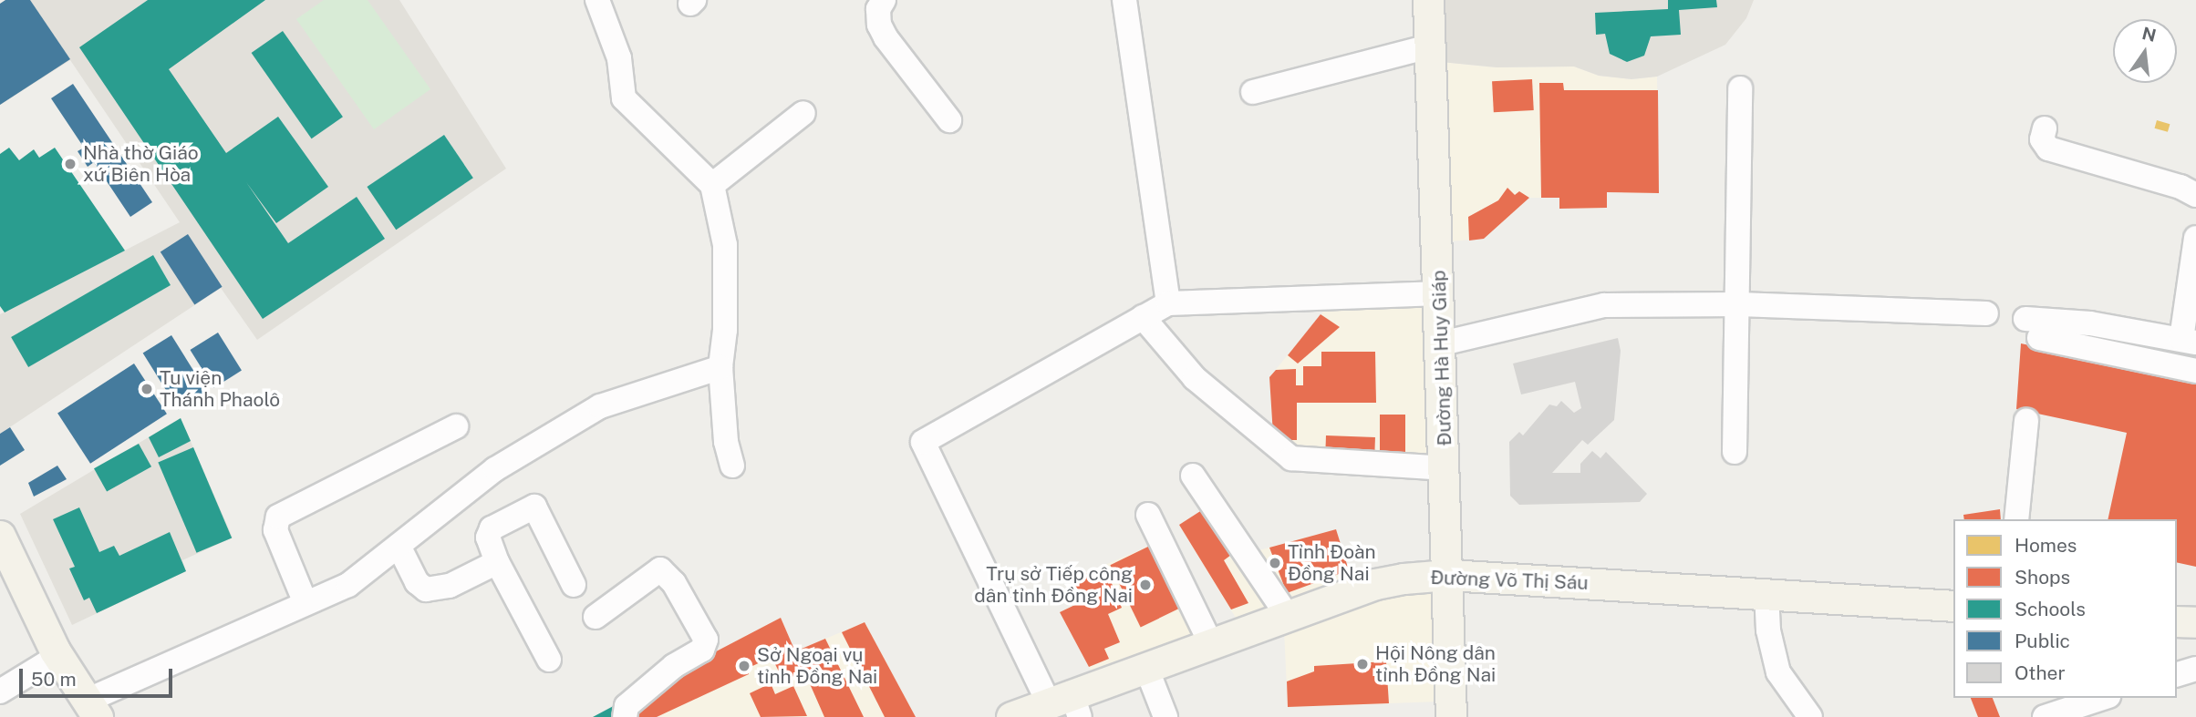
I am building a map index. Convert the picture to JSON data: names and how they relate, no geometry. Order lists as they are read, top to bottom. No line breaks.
{"streets":{"main road":["Đường Hà Huy Giáp","Đường Võ Thị Sáu"]},"crossings":[["Đường Hà Huy Giáp","Đường Võ Thị Sáu"]],"places":["Nhà thờ Giáo xứ Biên Hòa","Tu viện Thánh Phaolô","Tỉnh Đoàn Đồng Nai","Trụ sở Tiếp công dân tỉnh Đồng Nai","Hội Nông dân tỉnh Đồng Nai","Sở Ngoại vụ tỉnh Đồng Nai"],"legend":["Homes","Shops","Schools","Public","Other"],"scale_bar":"50 m","north":"top"}
